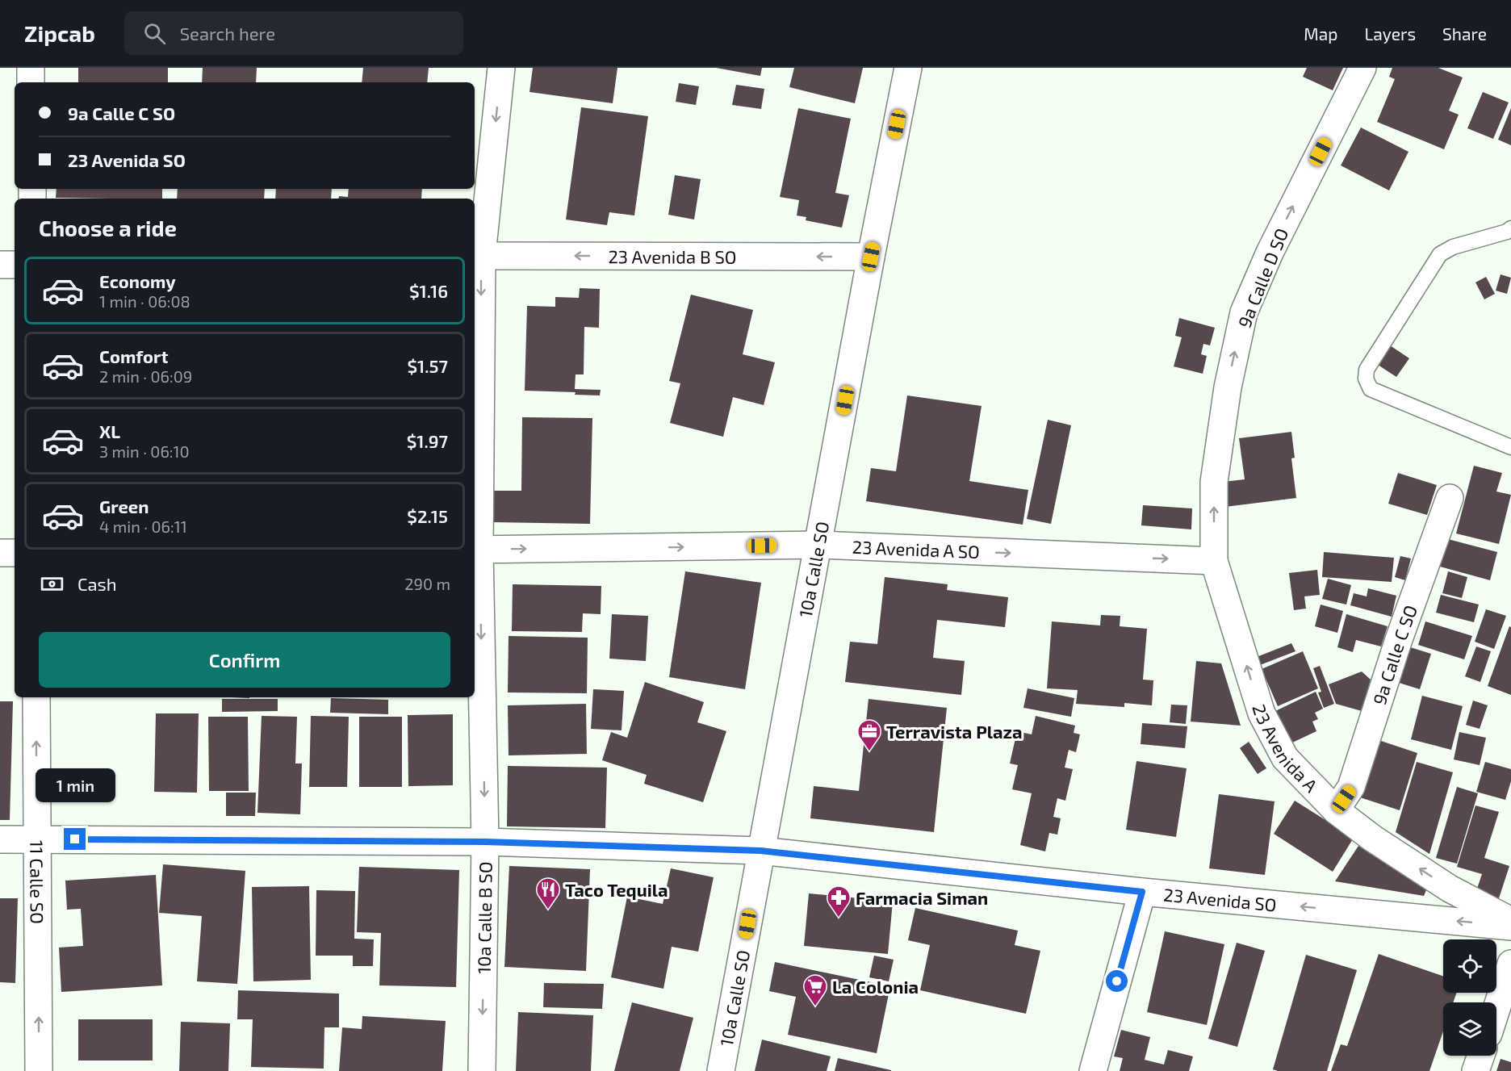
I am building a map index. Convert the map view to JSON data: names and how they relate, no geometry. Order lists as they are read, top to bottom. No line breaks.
{"streets":{"street":["23 Avenida B SO","9a Calle D SO","23 Avenida A SO","10a Calle SO","9a Calle C SO","23 Avenida A","11 Calle SO","23 Avenida SO","10a Calle B SO"]},"crossings":[["23 Avenida B SO","10a Calle SO"],["23 Avenida B SO","10a Calle B SO"],["9a Calle D SO","23 Avenida A SO"],["9a Calle D SO","23 Avenida A"],["23 Avenida A SO","10a Calle SO"],["23 Avenida A SO","23 Avenida A"],["23 Avenida A SO","10a Calle B SO"],["10a Calle SO","23 Avenida SO"],["9a Calle C SO","23 Avenida A"],["11 Calle SO","23 Avenida SO"],["23 Avenida SO","10a Calle B SO"]],"one_way":["23 Avenida B SO","9a Calle D SO","23 Avenida A SO","23 Avenida A","11 Calle SO","10a Calle B SO"],"places":{"office":["Terravista Plaza"],"restaurant":["Taco Tequila"],"pharmacy":["Farmacia Siman"],"supermarket":["La Colonia"]},"page":{"header":"Zipcab","search":"Search here","nav":["Map","Layers","Share"],"banner":["9a Calle C SO","23 Avenida SO"],"heading":"Choose a ride","list":[{"name":"Economy","note":"1 min · 06:08","value":"$1.16"},{"name":"Comfort","note":"2 min · 06:09","value":"$1.57"},{"name":"XL","note":"3 min · 06:10","value":"$1.97"},{"name":"Green","note":"4 min · 06:11","value":"$2.15"}],"pay":["Cash","290 m"],"buttons":"Confirm","bubble":"1 min"}}
